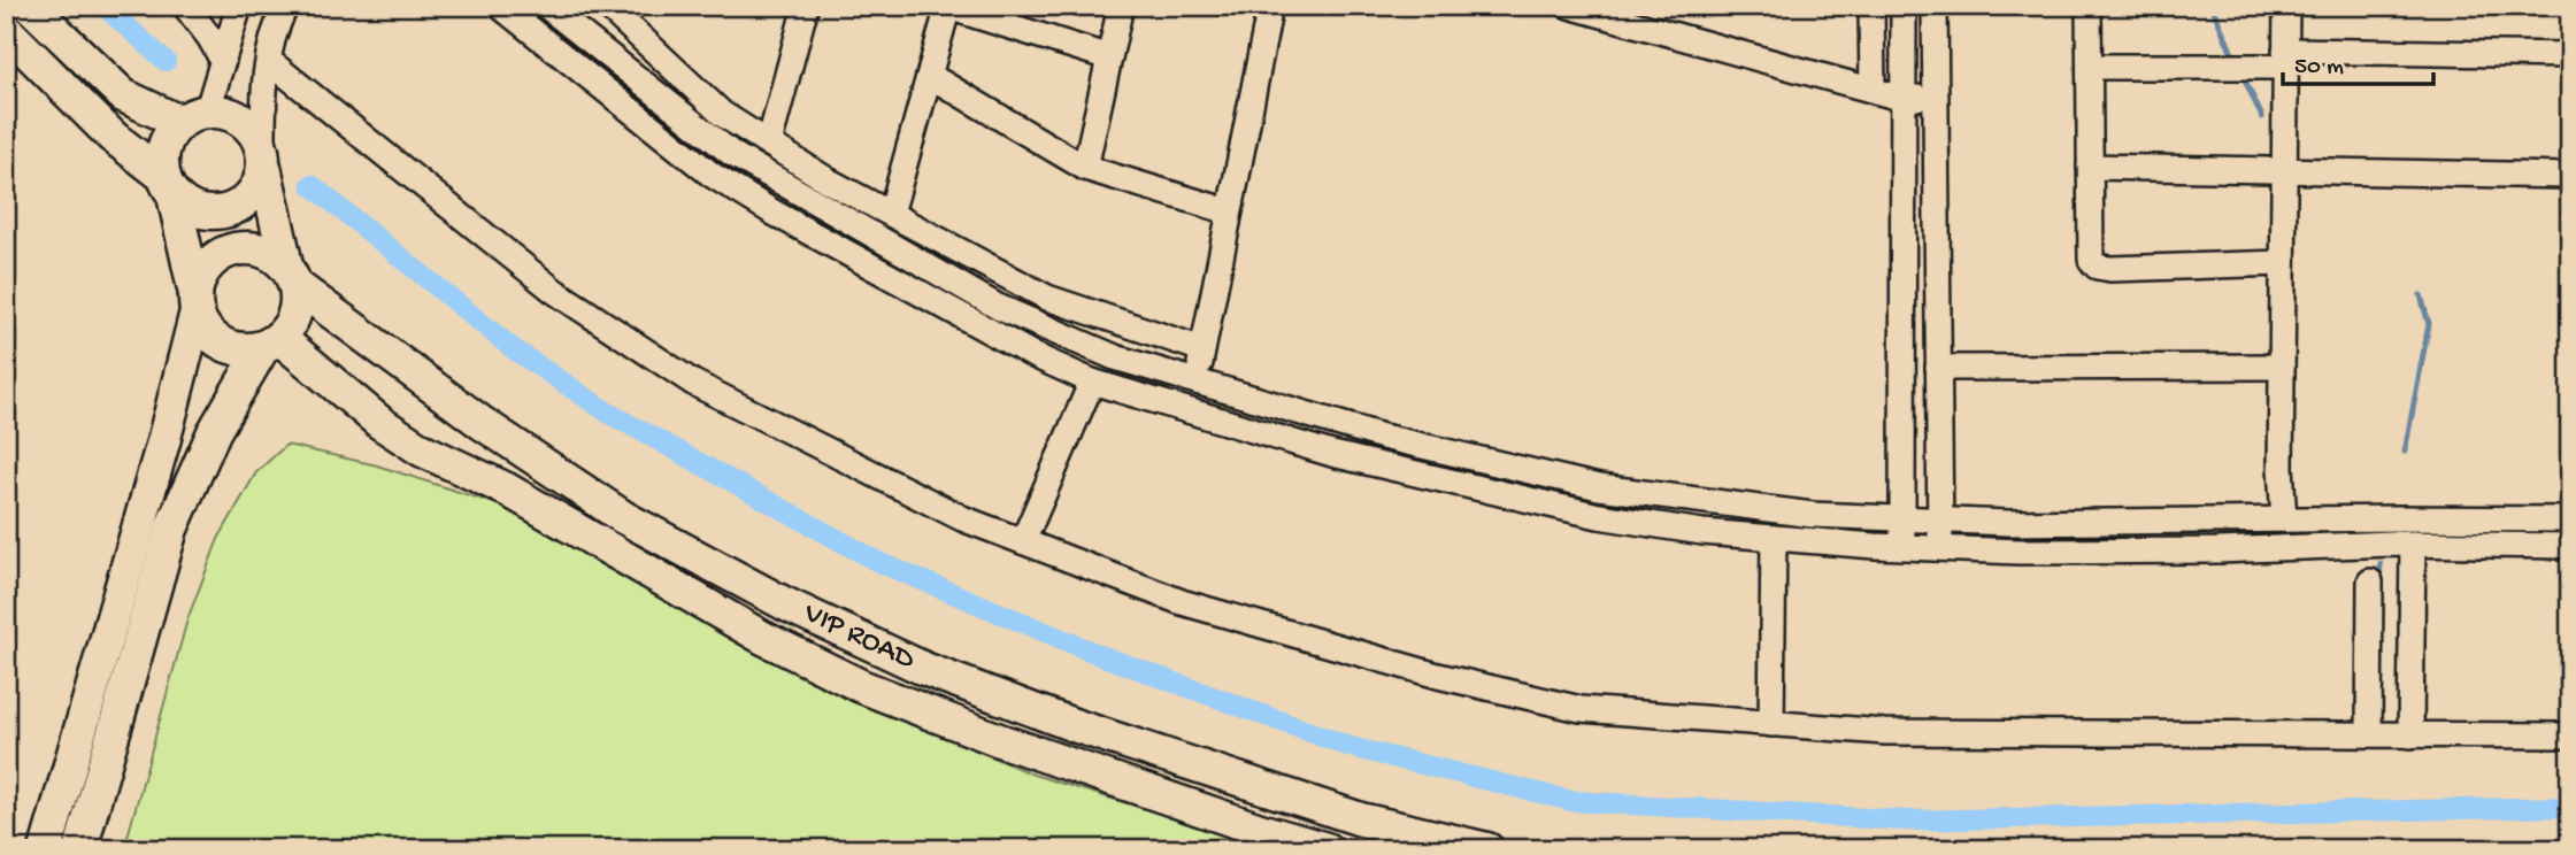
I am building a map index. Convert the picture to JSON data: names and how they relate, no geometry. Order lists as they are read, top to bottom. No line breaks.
{"streets":{"main road":["VIP ROAD"]},"scale_bar":"50 m"}
